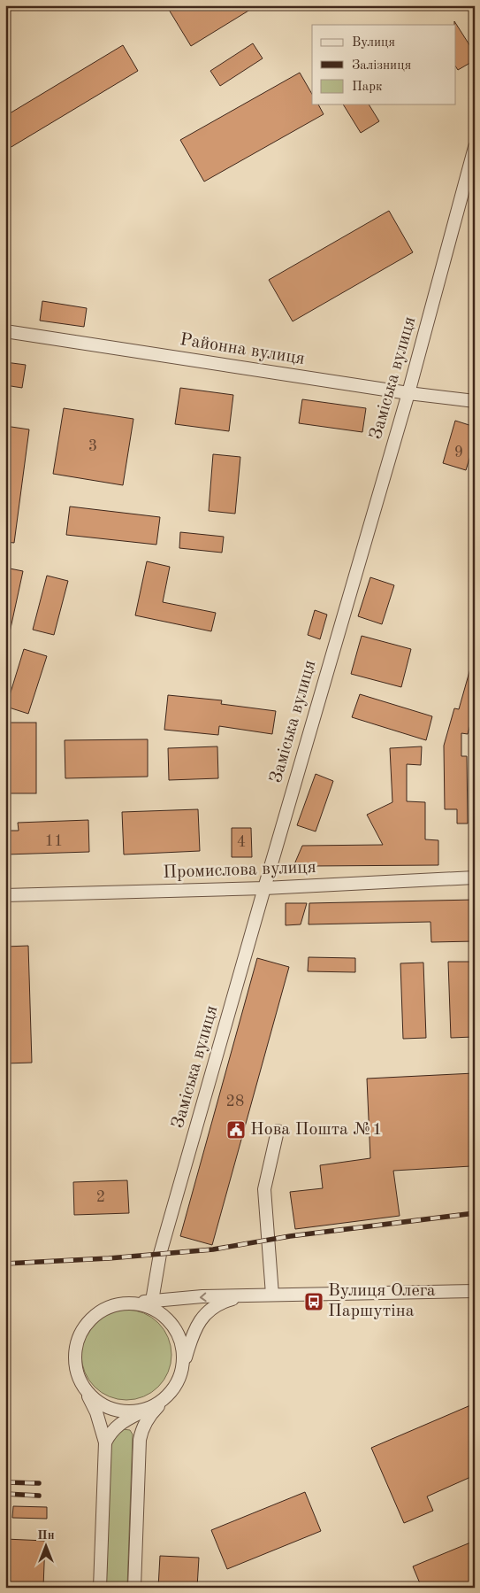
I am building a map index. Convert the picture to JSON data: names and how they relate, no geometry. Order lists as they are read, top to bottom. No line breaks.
{"streets":{"street":["Районна вулиця","Заміська вулиця","Промислова вулиця"]},"crossings":[["Районна вулиця","Заміська вулиця"],["Заміська вулиця","Промислова вулиця"]],"places":{"public building":["Нова Пошта №1"],"bus stop":["Вулиця Олега Паршутіна"]},"house_numbers":["3","9","11","4","28","2"],"legend":["Вулиця","Залізниця","Парк"],"north":"top"}
